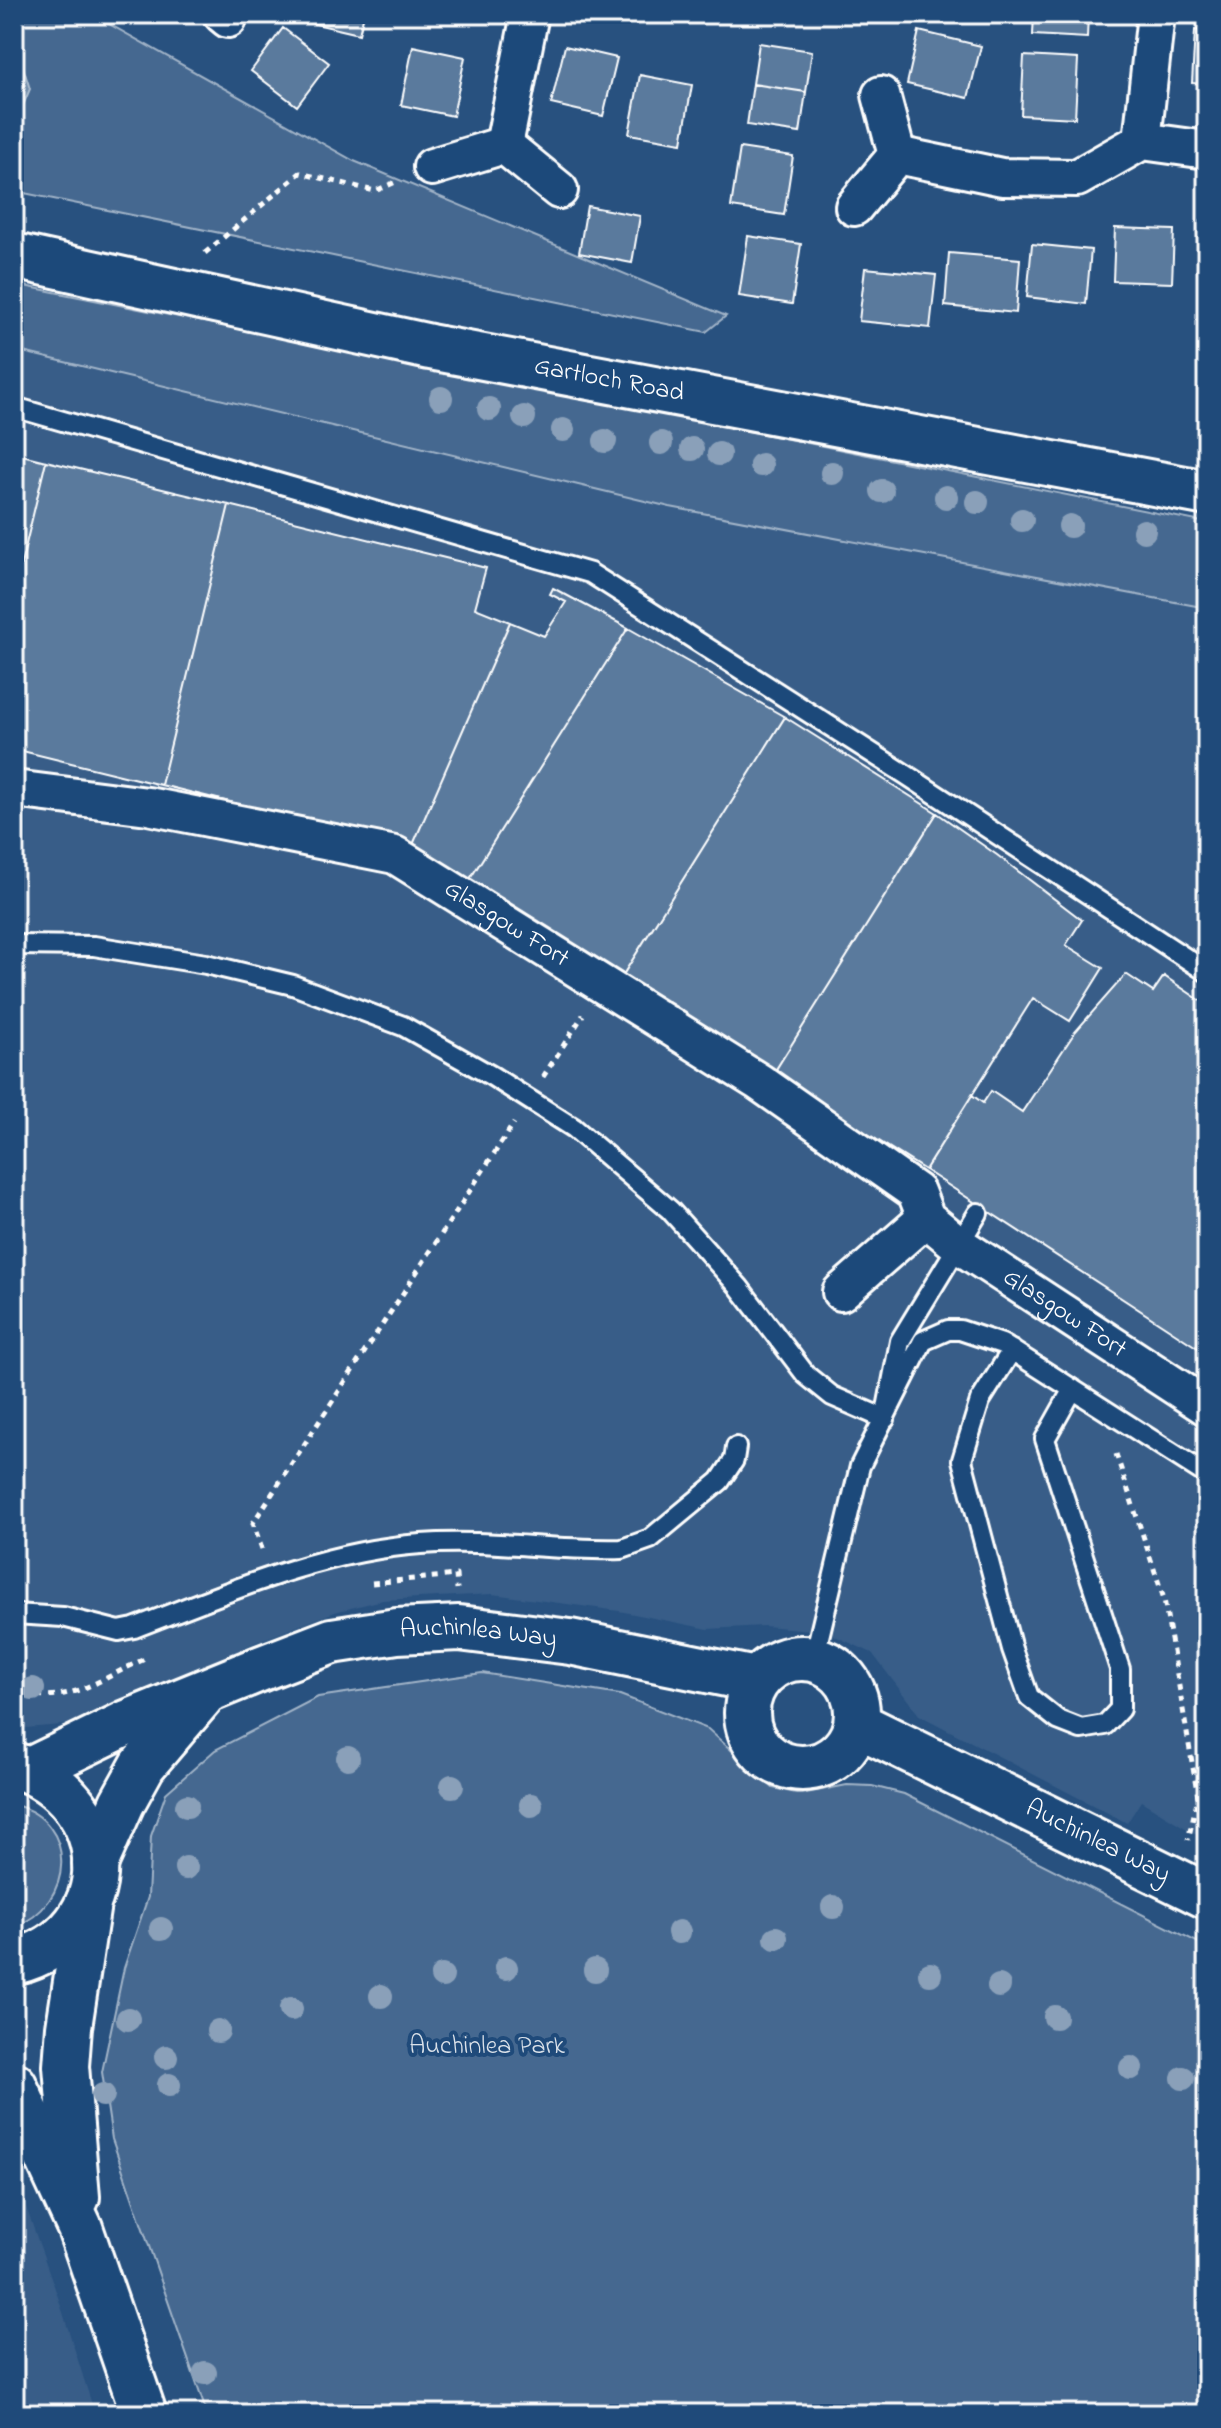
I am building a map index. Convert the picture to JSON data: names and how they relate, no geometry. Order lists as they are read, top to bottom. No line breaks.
{"streets":{"street":["Gartloch Road","Glasgow Fort","Auchinlea Way"]},"parks":["Auchinlea Park"]}
